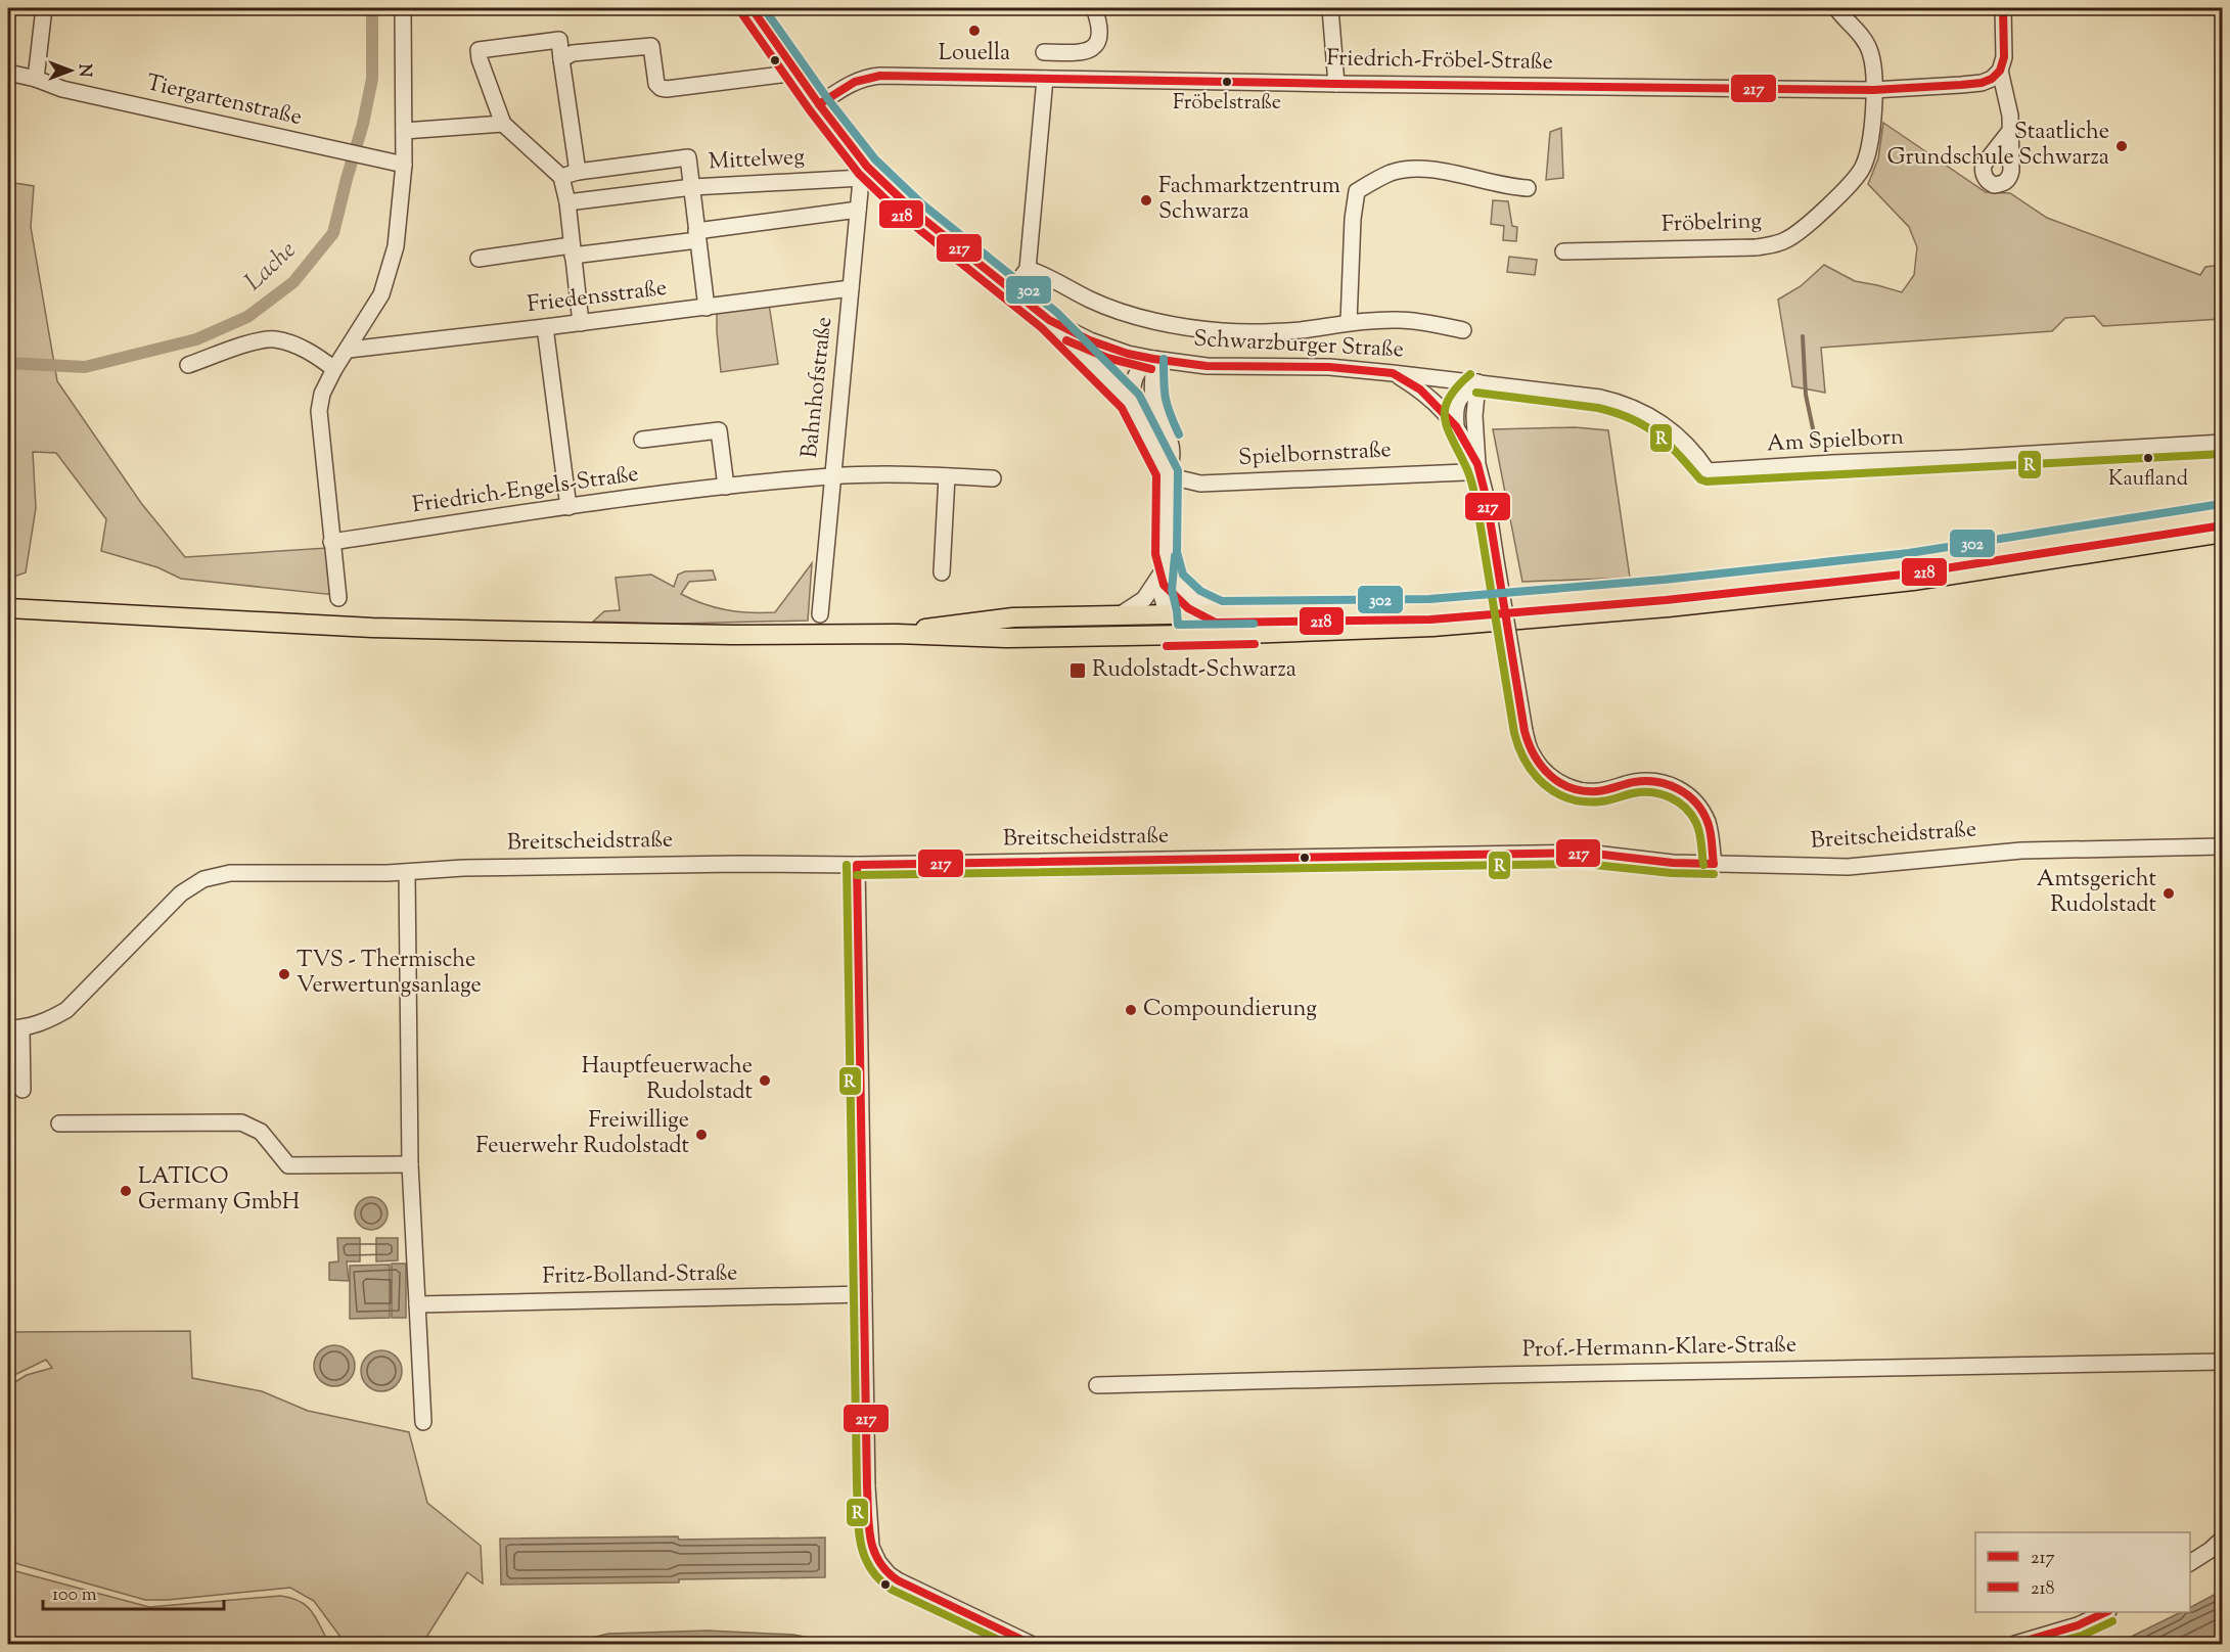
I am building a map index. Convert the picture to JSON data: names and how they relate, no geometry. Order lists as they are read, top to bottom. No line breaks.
{"streets":{"street":["Friedrich-Fröbel-Straße","Tiergartenstraße","Mittelweg","Fröbelring","Friedensstraße","Schwarzburger Straße","Bahnhofstraße","Am Spielborn","Spielbornstraße","Friedrich-Engels-Straße","Breitscheidstraße","Fritz-Bolland-Straße","Prof.-Hermann-Klare-Straße"]},"crossings":[["Friedrich-Fröbel-Straße","Fröbelring"],["Friedrich-Fröbel-Straße","Schwarzburger Straße"],["Mittelweg","Friedensstraße"],["Mittelweg","Schwarzburger Straße"],["Mittelweg","Bahnhofstraße"],["Friedensstraße","Bahnhofstraße"],["Schwarzburger Straße","Bahnhofstraße"],["Schwarzburger Straße","Am Spielborn"],["Schwarzburger Straße","Spielbornstraße"],["Bahnhofstraße","Friedrich-Engels-Straße"]],"water":["Lache"],"places":{"other":["Louella","Fröbelstraße","Staatliche Grundschule Schwarza","Fachmarktzentrum Schwarza","Kaufland","Amtsgericht Rudolstadt","TVS - Thermische Verwertungsanlage","Compoundierung","Hauptfeuerwache Rudolstadt","Freiwillige Feuerwehr Rudolstadt","LATICO Germany GmbH"],"transit":["Rudolstadt-Schwarza"]},"lines":["transit line 217","transit line 302","transit line 218","transit line R"],"legend":["217","218"],"scale_bar":"100 m","north":"right"}
